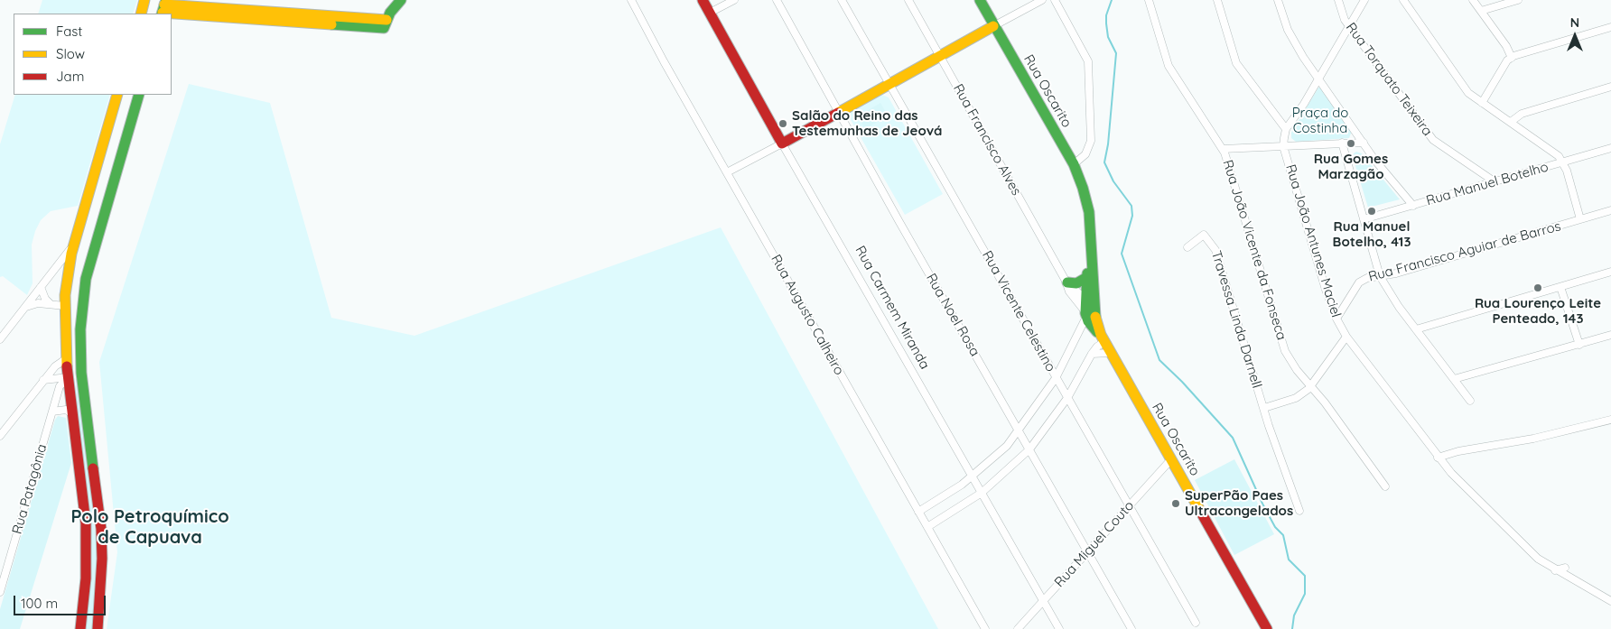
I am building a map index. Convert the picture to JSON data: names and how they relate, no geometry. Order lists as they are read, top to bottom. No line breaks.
{"streets":{"main road":["Rua Oscarito","Rua Carmem Miranda"],"street":["Rua Torquato Teixeira","Rua Francisco Alves","Rua Manuel Botelho","Rua João Antunes Maciel","Rua João Vicente da Fonseca","Rua Francisco Aguiar de Barros","Rua Vicente Celestino","Rua Augusto Calheiro","Rua Noel Rosa","Travessa Linda Darnell","Rua Patagônia","Rua Miguel Couto"]},"crossings":[["Rua Torquato Teixeira","Rua Manuel Botelho"],["Rua Oscarito","Rua Francisco Alves"],["Rua Oscarito","Rua Miguel Couto"],["Rua João Antunes Maciel","Rua Francisco Aguiar de Barros"],["Rua Carmem Miranda","Rua Miguel Couto"],["Rua Vicente Celestino","Rua Miguel Couto"],["Rua Noel Rosa","Rua Miguel Couto"]],"districts":["Polo Petroquímico de Capuava"],"parks":["Praça do Costinha"],"places":["Salão do Reino das Testemunhas de Jeová","Rua Gomes Marzagão","Rua Manuel Botelho, 413","Rua Lourenço Leite Penteado, 143","SuperPão Paes Ultracongelados"],"legend":["Fast","Slow","Jam"],"scale_bar":"100 m","north":"top"}
